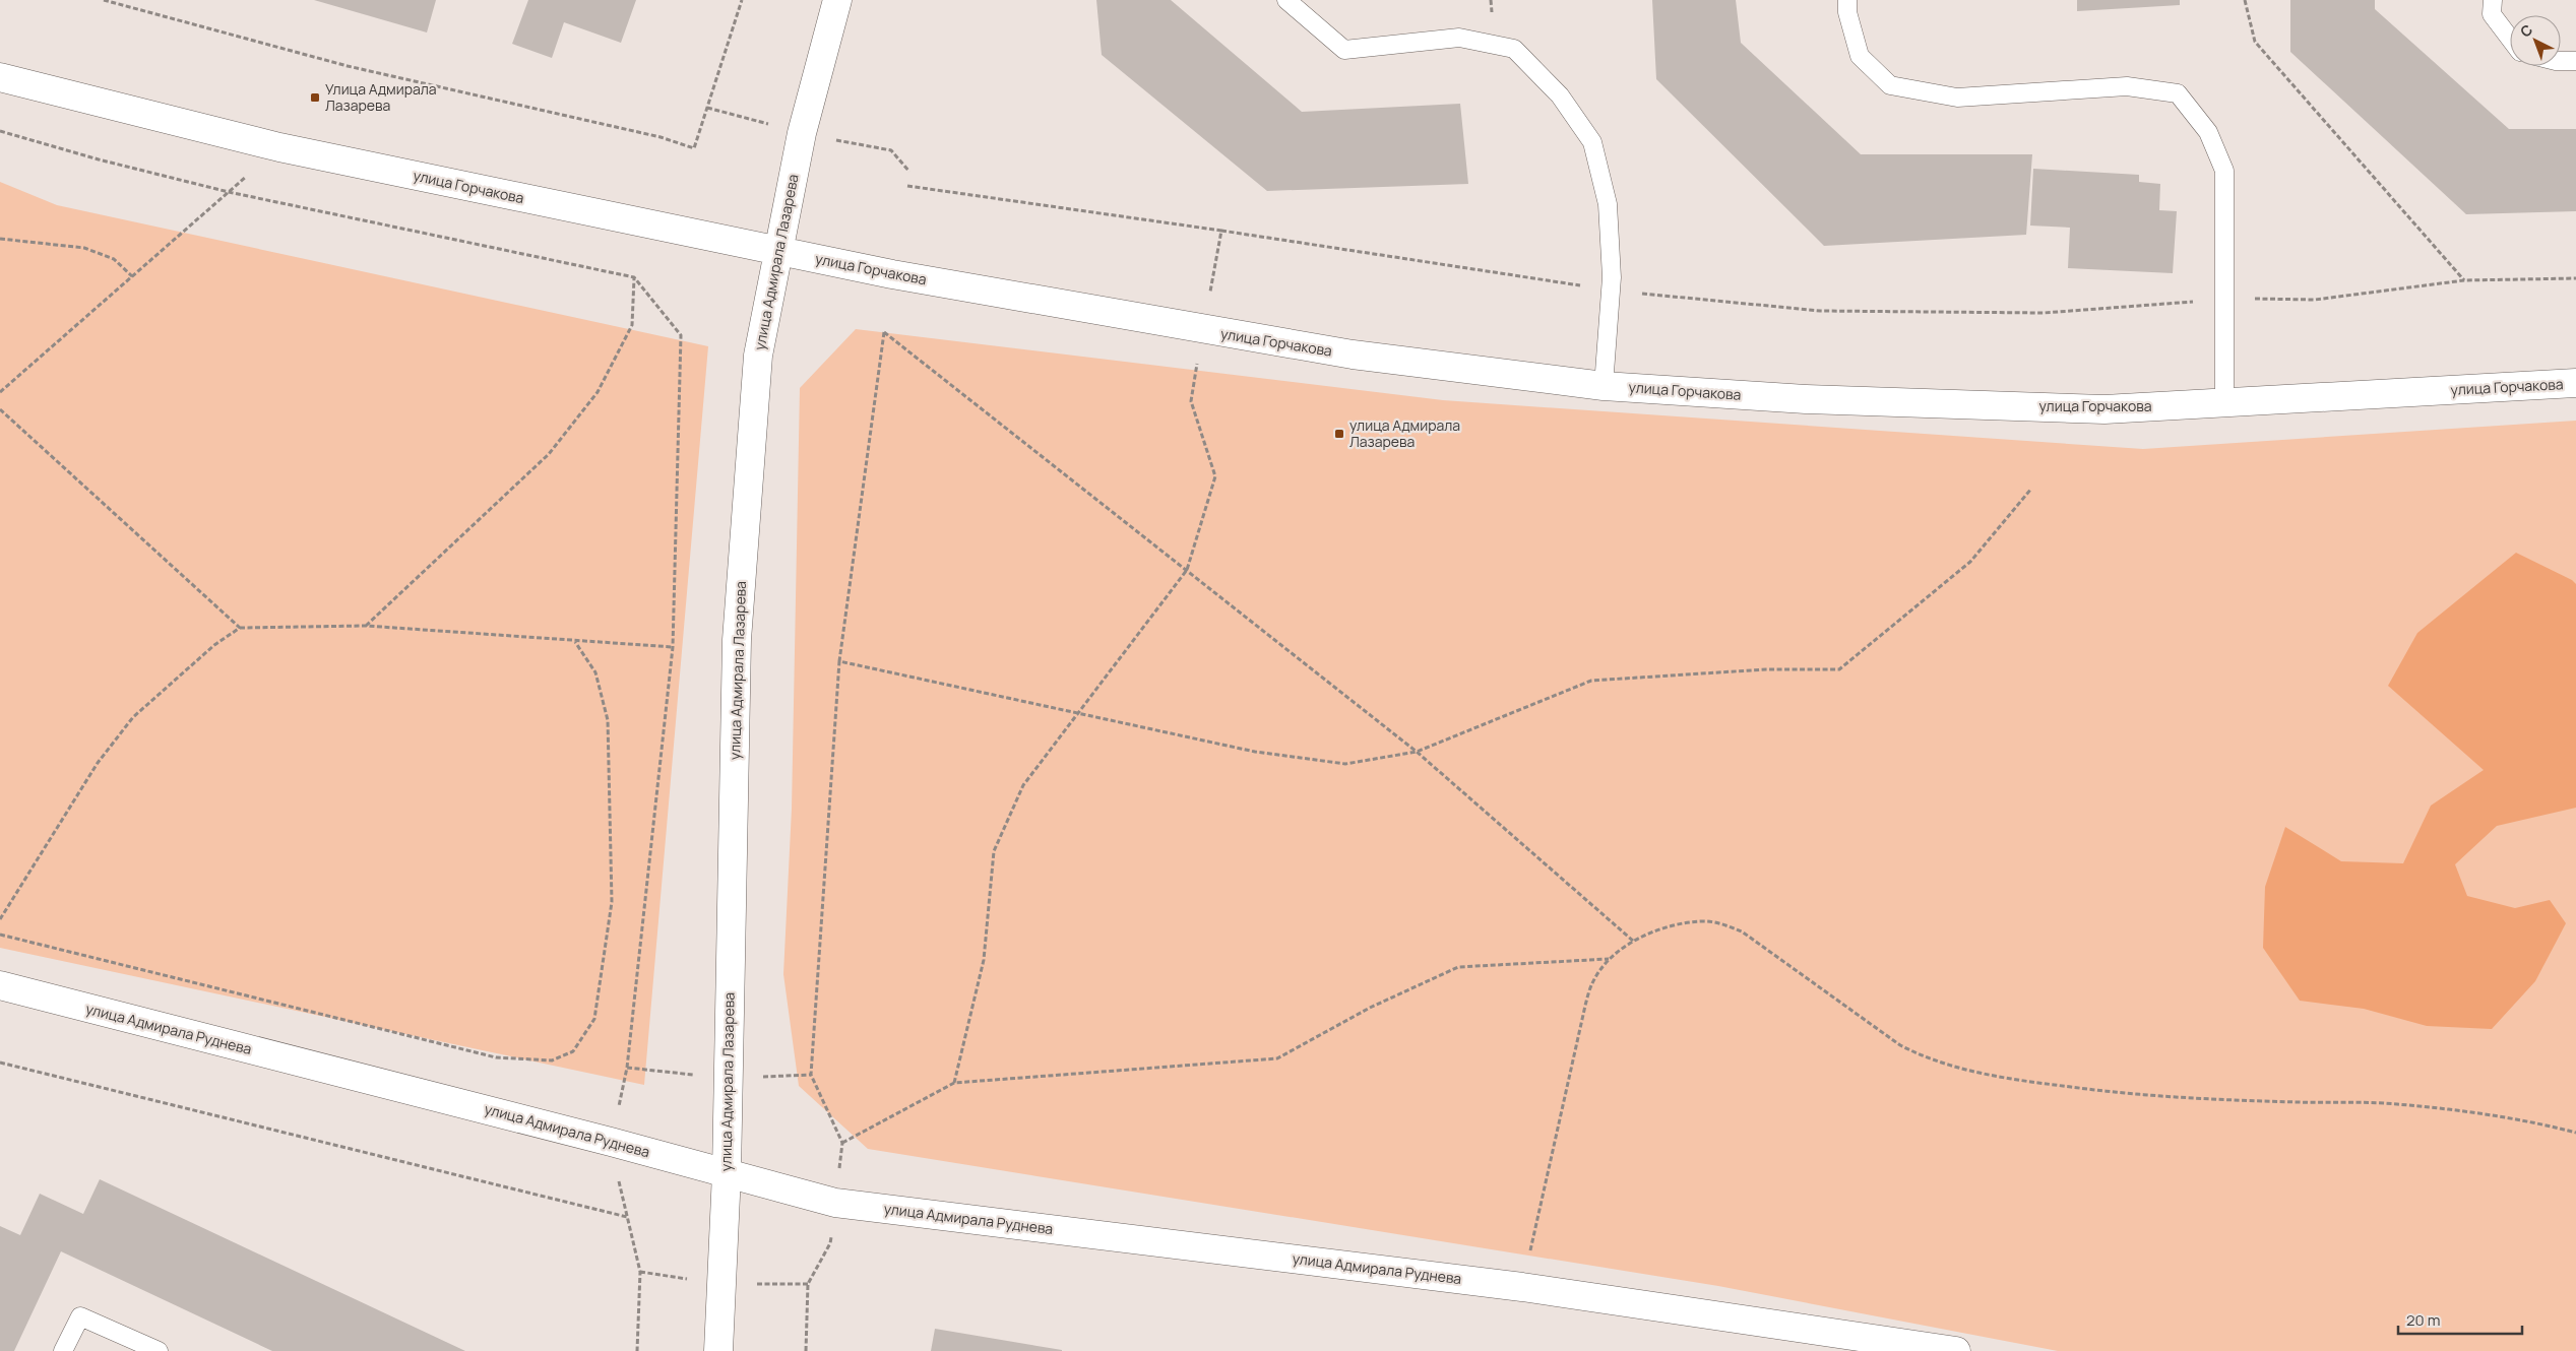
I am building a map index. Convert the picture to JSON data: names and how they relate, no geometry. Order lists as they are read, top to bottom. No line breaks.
{"streets":{"street":["улица Горчакова","улица Адмирала Лазарева","улица Адмирала Руднева"]},"crossings":[["улица Горчакова","улица Адмирала Лазарева"],["улица Адмирала Лазарева","улица Адмирала Руднева"]],"places":{"transit":["Улица Адмирала Лазарева","улица Адмирала Лазарева"]},"scale_bar":"20 m","north":"top left"}
